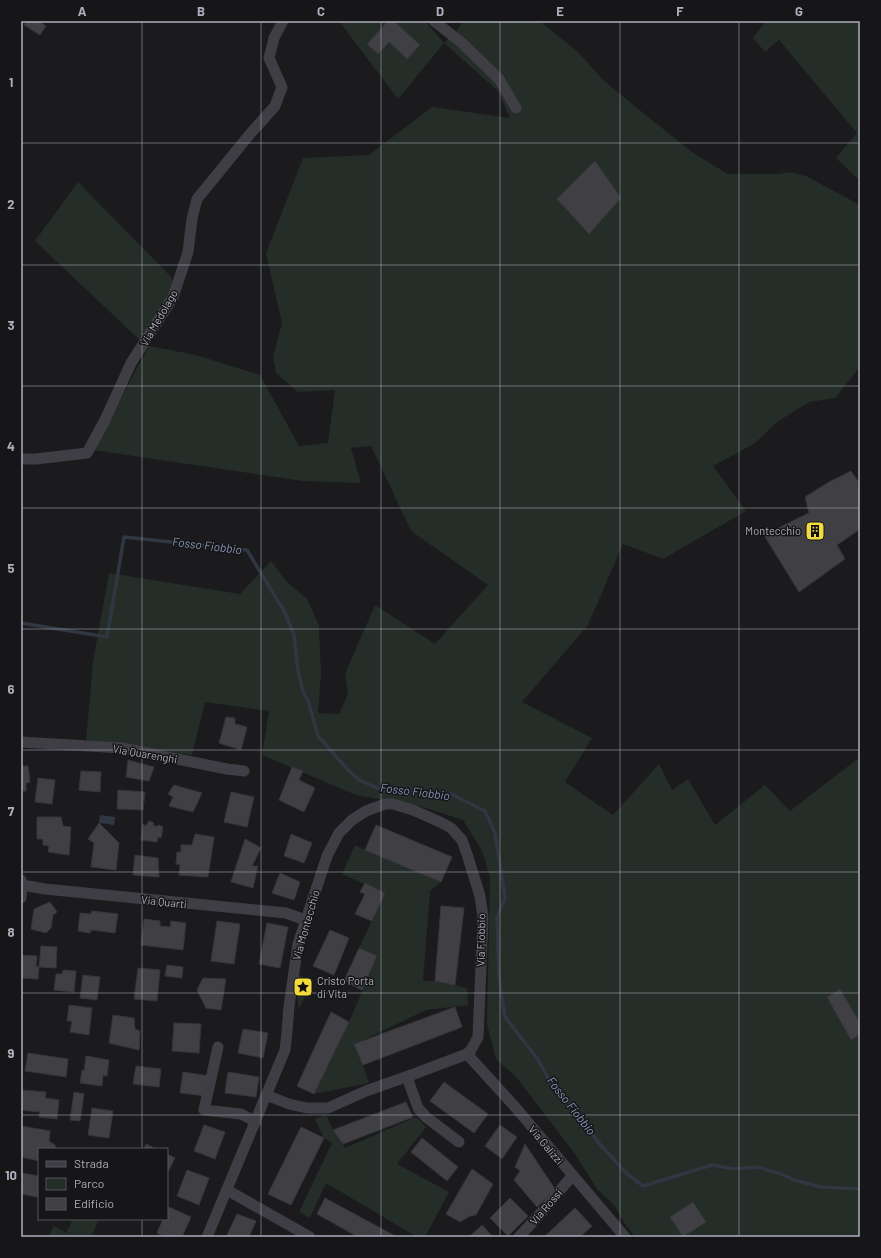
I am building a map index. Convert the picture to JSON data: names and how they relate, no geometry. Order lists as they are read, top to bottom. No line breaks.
{"streets":{"street":["Via Medolago","Via Quarenghi","Via Quarti","Via Montecchio","Via Fiobbio","Via Galizzi","Via Rossi"]},"crossings":[["Via Quarti","Via Montecchio"],["Via Montecchio","Via Fiobbio"],["Via Fiobbio","Via Galizzi"],["Via Galizzi","Via Rossi"]],"water":["Fosso Fiobbio"],"places":{"building":["Montecchio"],"place":["Cristo Porta di Vita"]},"legend":["Strada","Parco","Edificio"],"grid":{"columns":["A","B","C","D","E","F","G"],"rows":["1","2","3","4","5","6","7","8","9","10"]}}
